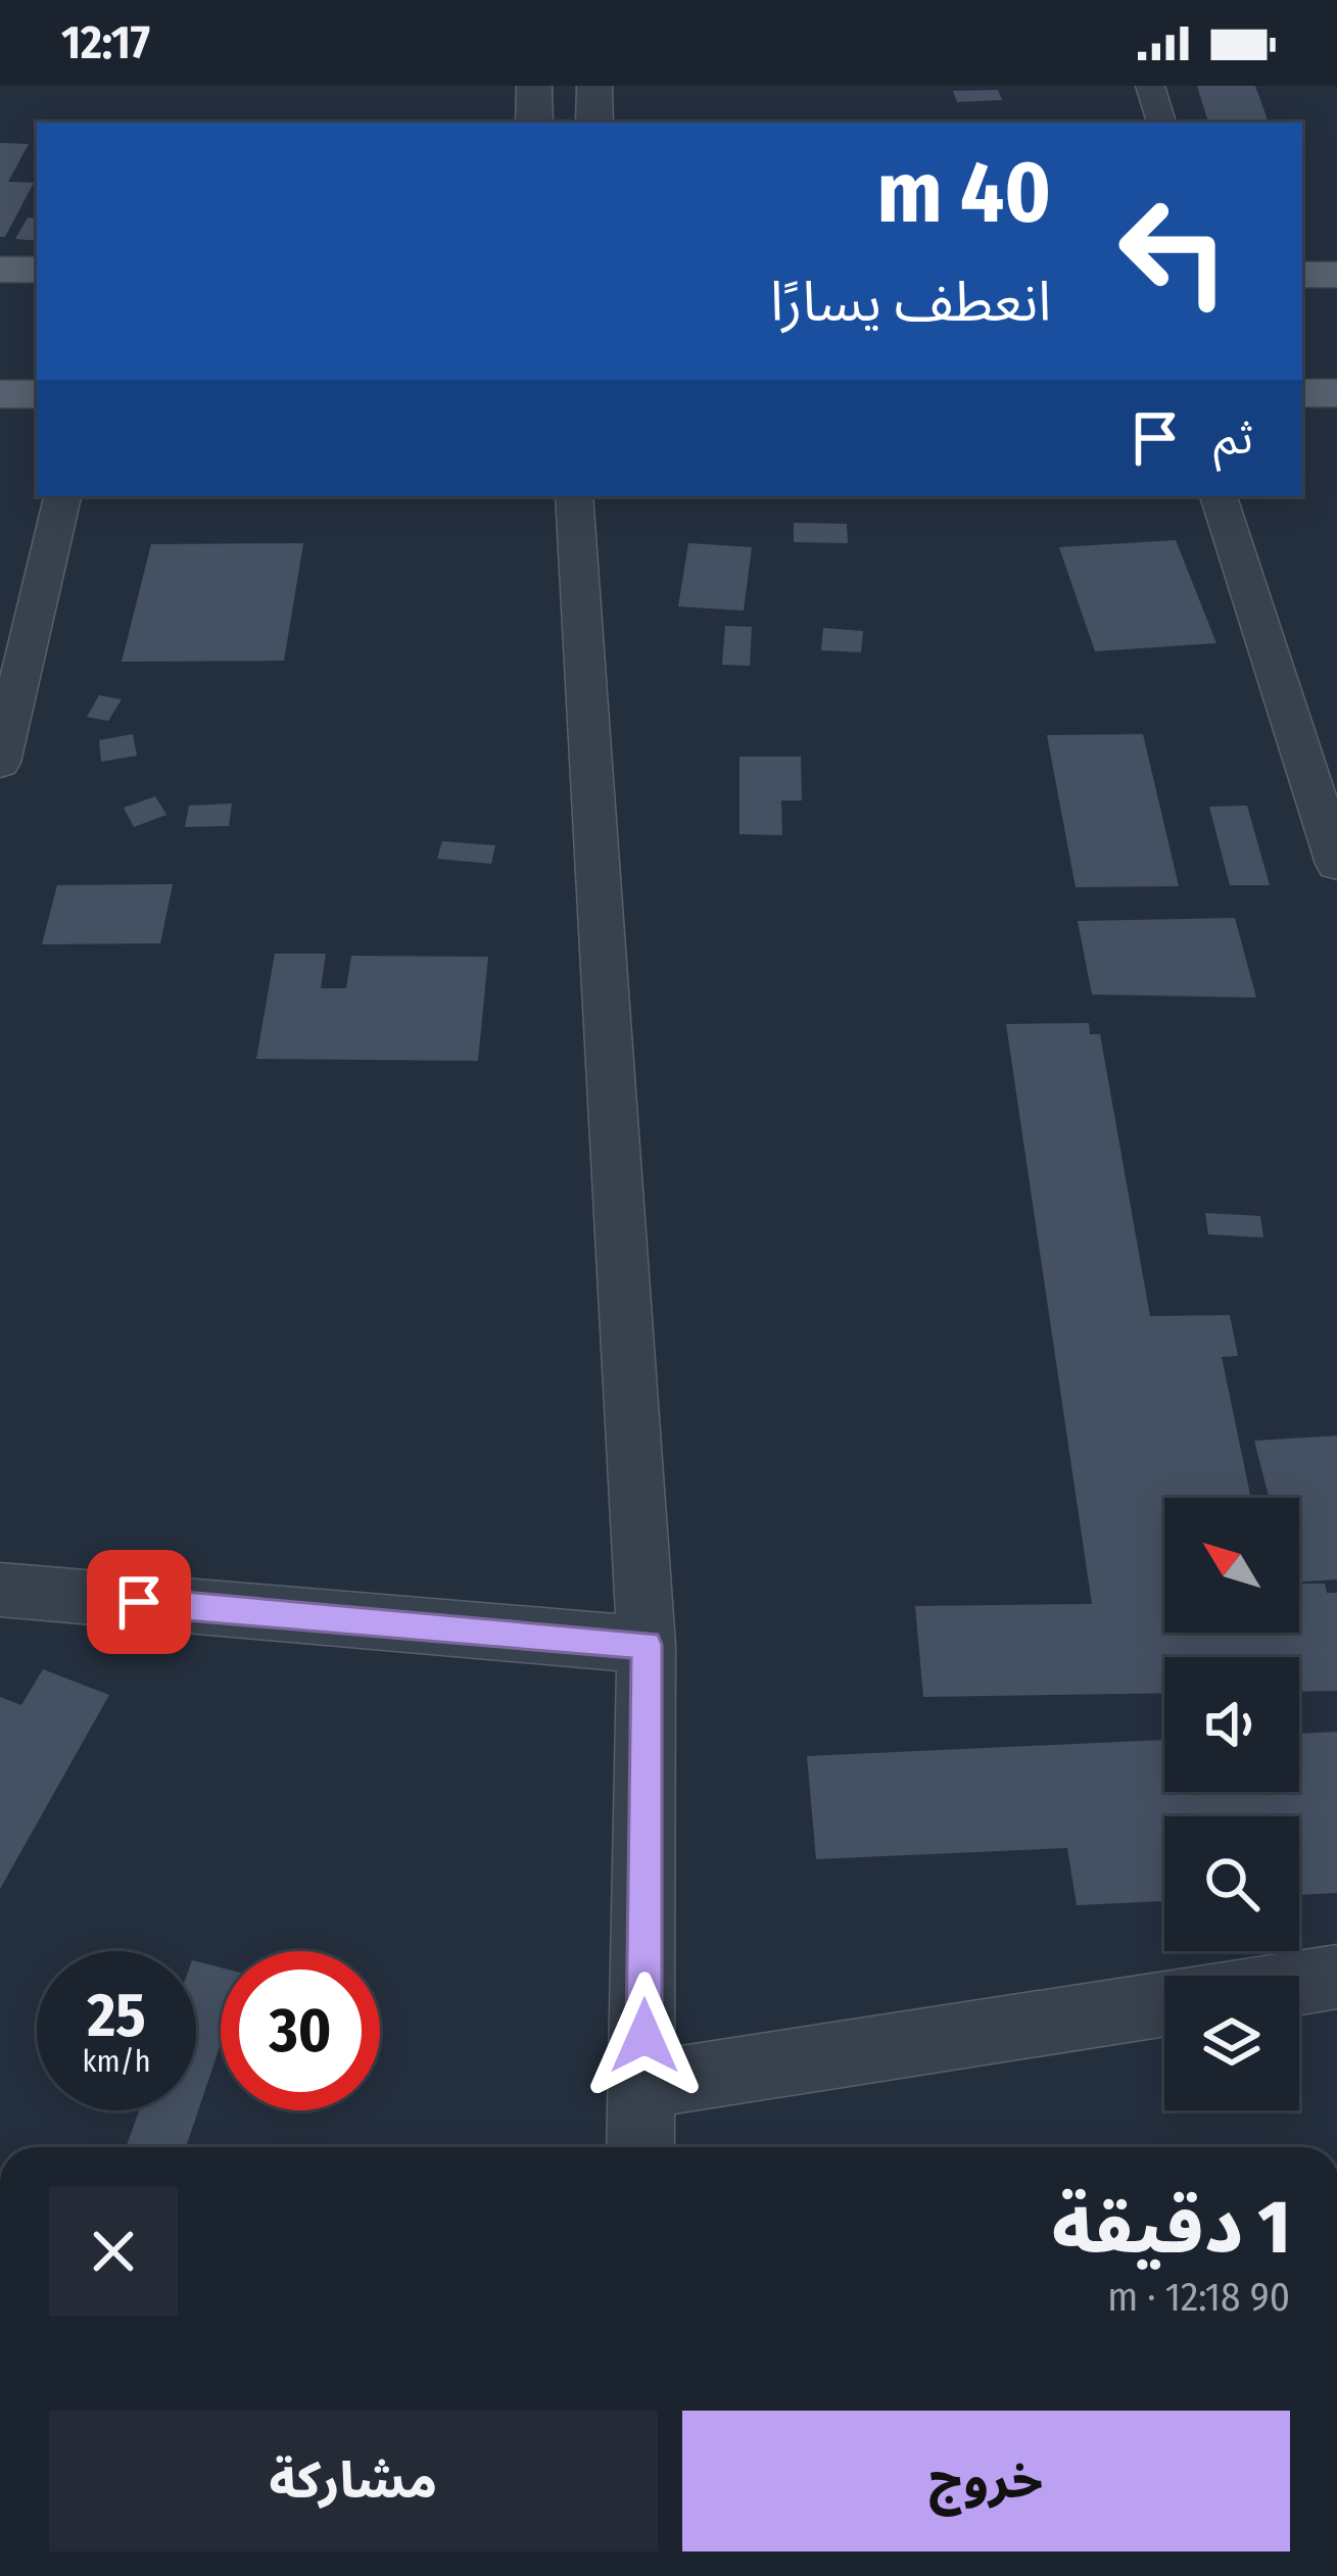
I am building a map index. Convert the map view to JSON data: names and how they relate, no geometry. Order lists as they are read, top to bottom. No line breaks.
{"north":"top left","page":{"status":"12:17","turn":["40 m","انعطف يسارًا"],"then":"ثم","speed":"25 km/h","limit":"30","heading":["1 دقيقة","90 m · 12:18"],"buttons":["خروج","مشاركة"]}}
